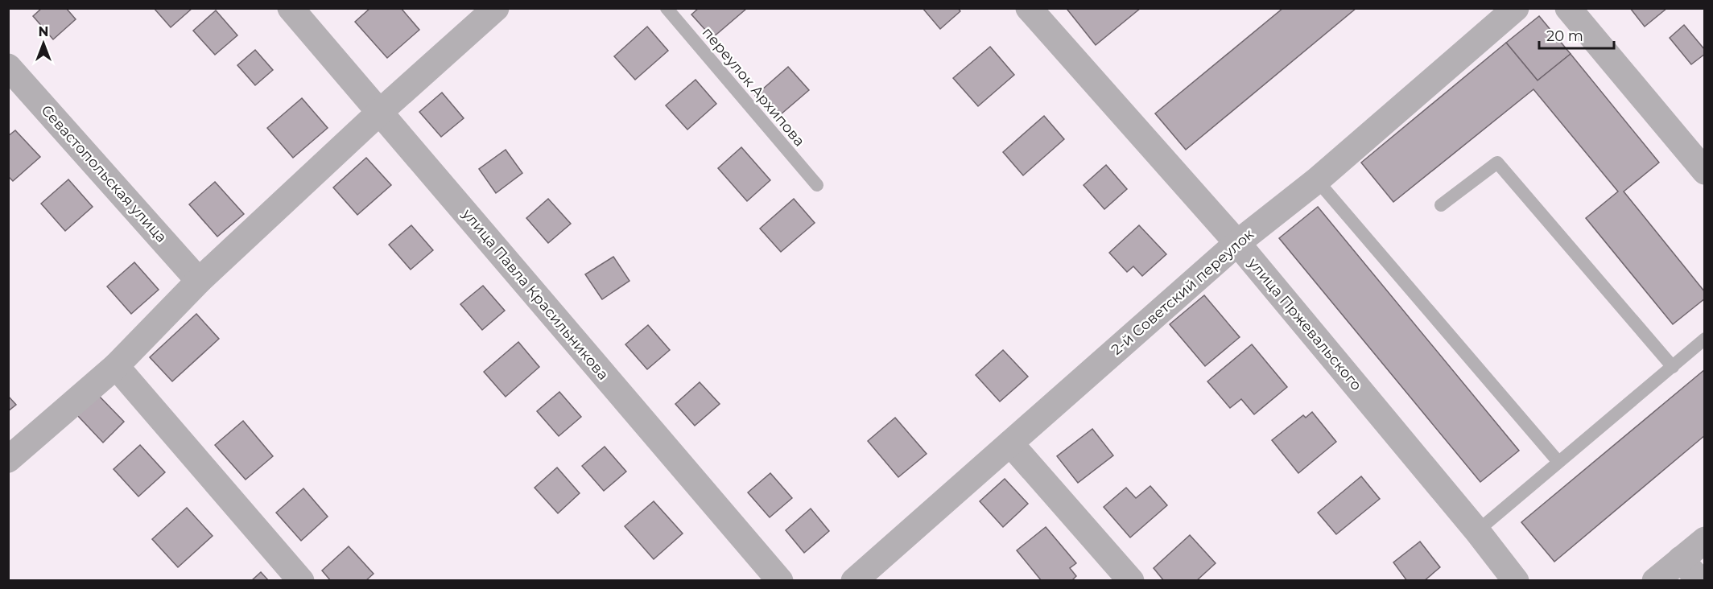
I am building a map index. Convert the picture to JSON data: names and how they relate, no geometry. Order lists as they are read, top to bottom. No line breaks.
{"streets":{"street":["Севастопольская улица","2-й Советский переулок","улица Павла Красильникова","улица Пржевальского"],"lane":["переулок Архипова"]},"crossings":[["2-й Советский переулок","улица Пржевальского"]],"scale_bar":"20 m","north":"top"}
